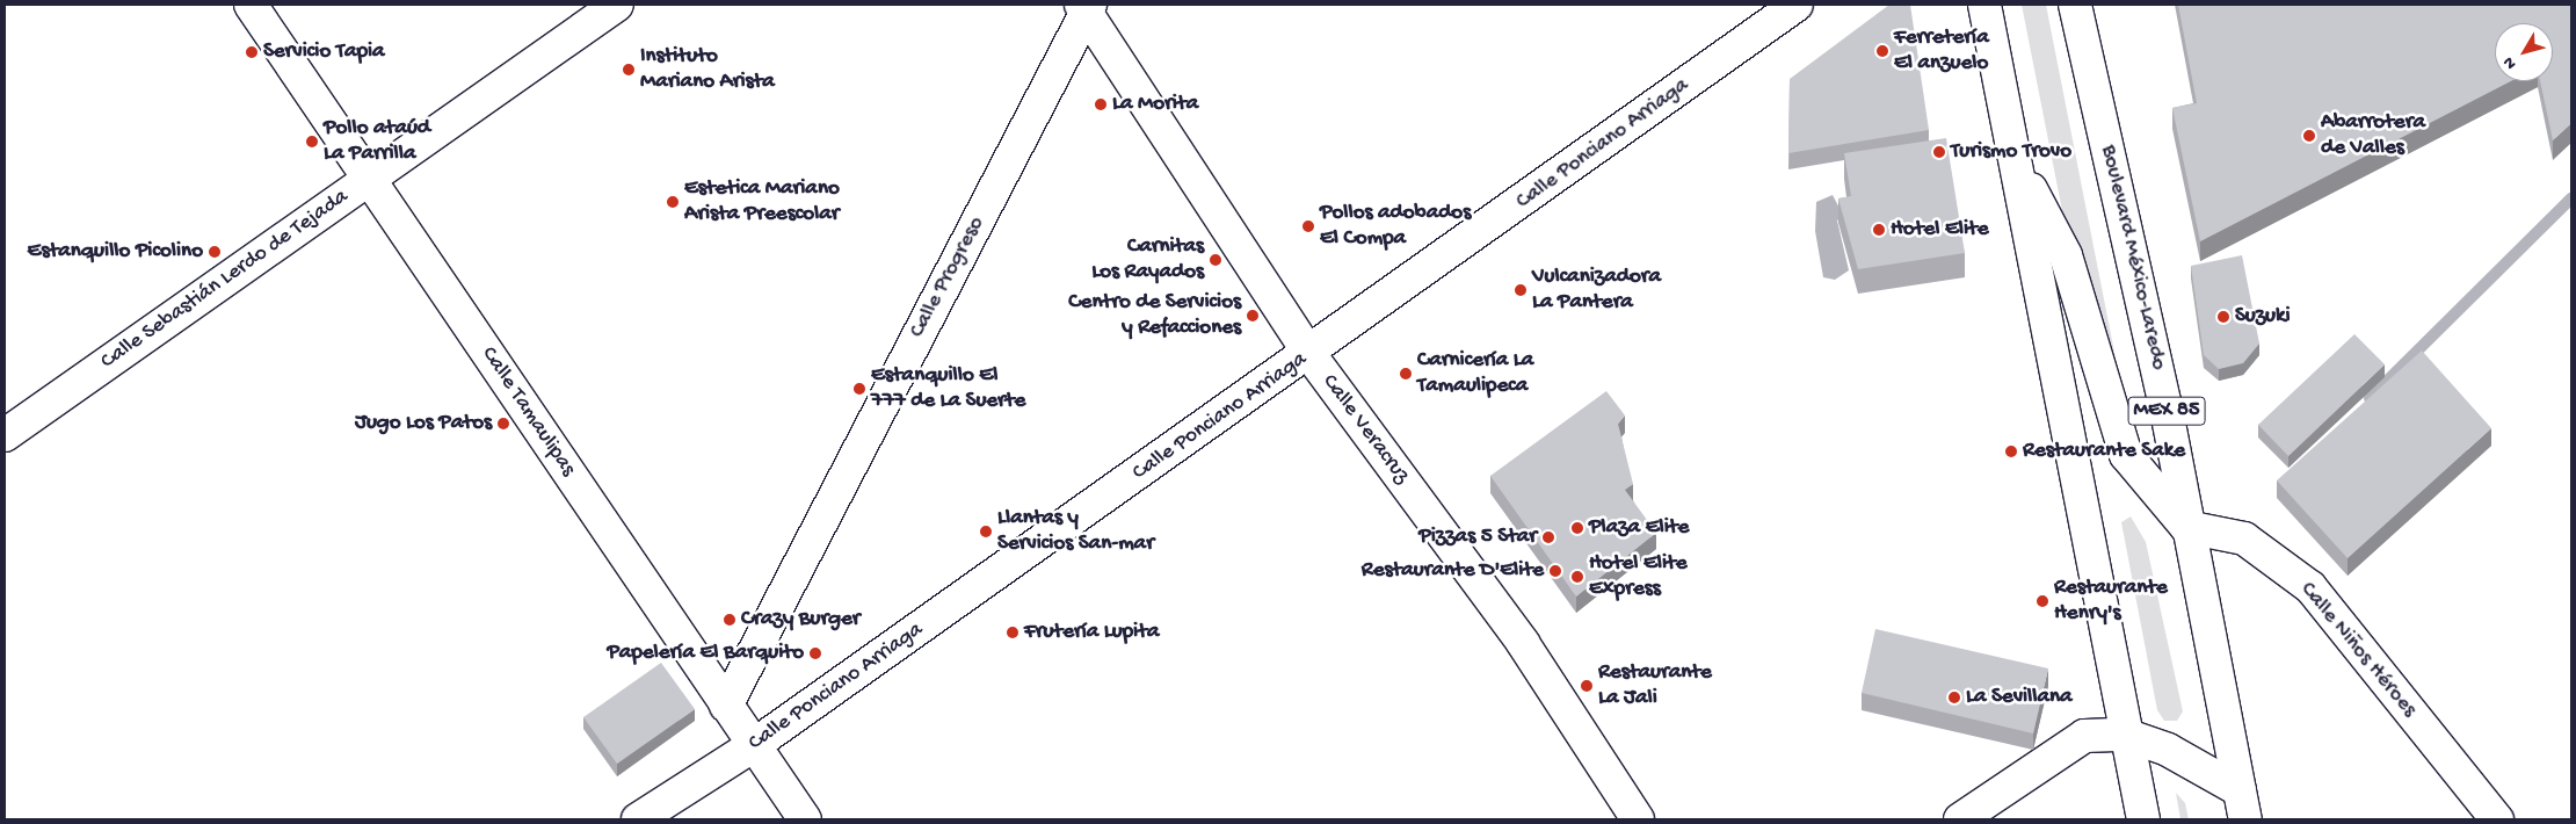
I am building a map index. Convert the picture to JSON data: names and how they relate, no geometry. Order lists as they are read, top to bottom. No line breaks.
{"streets":{"street":["Calle Ponciano Arriaga","Boulevard México-Laredo","Calle Progreso","Calle Sebastián Lerdo de Tejada","MEX 85","Calle Tamaulipas","Calle Veracruz","Calle Niños Héroes"]},"crossings":[["Calle Ponciano Arriaga","Calle Tamaulipas"],["Calle Ponciano Arriaga","Calle Veracruz"],["Boulevard México-Laredo","Calle Niños Héroes"],["Calle Progreso","Calle Tamaulipas"],["Calle Progreso","Calle Veracruz"],["Calle Sebastián Lerdo de Tejada","Calle Tamaulipas"]],"places":["Ferretería El anzuelo","Servicio Tapia","Instituto Mariano Arista","La Morita","Abarrotera de Valles","Pollo ataúd La Parrilla","Turismo Trovo","Estetica Mariano Arista Preescolar","Pollos adobados El Compa","Hotel Elite","Estanquillo Picolino","Carnitas Los Rayados","Vulcanizadora La Pantera","Centro de Servicios y Refacciones","Suzuki","Carnicería La Tamaulipeca","Estanquillo El 777 de La Suerte","Jugo Los Patos","Restaurante Sake","Plaza Elite","Llantas y Servicios San-mar","Pizzas 5 Star","Restaurante D'Elite","Hotel Elite Express","Restaurante Henry's","Crazy Burger","Frutería Lupita","Papelería El Barquito","Restaurante La Jali","La Sevillana"],"north":"bottom left"}
